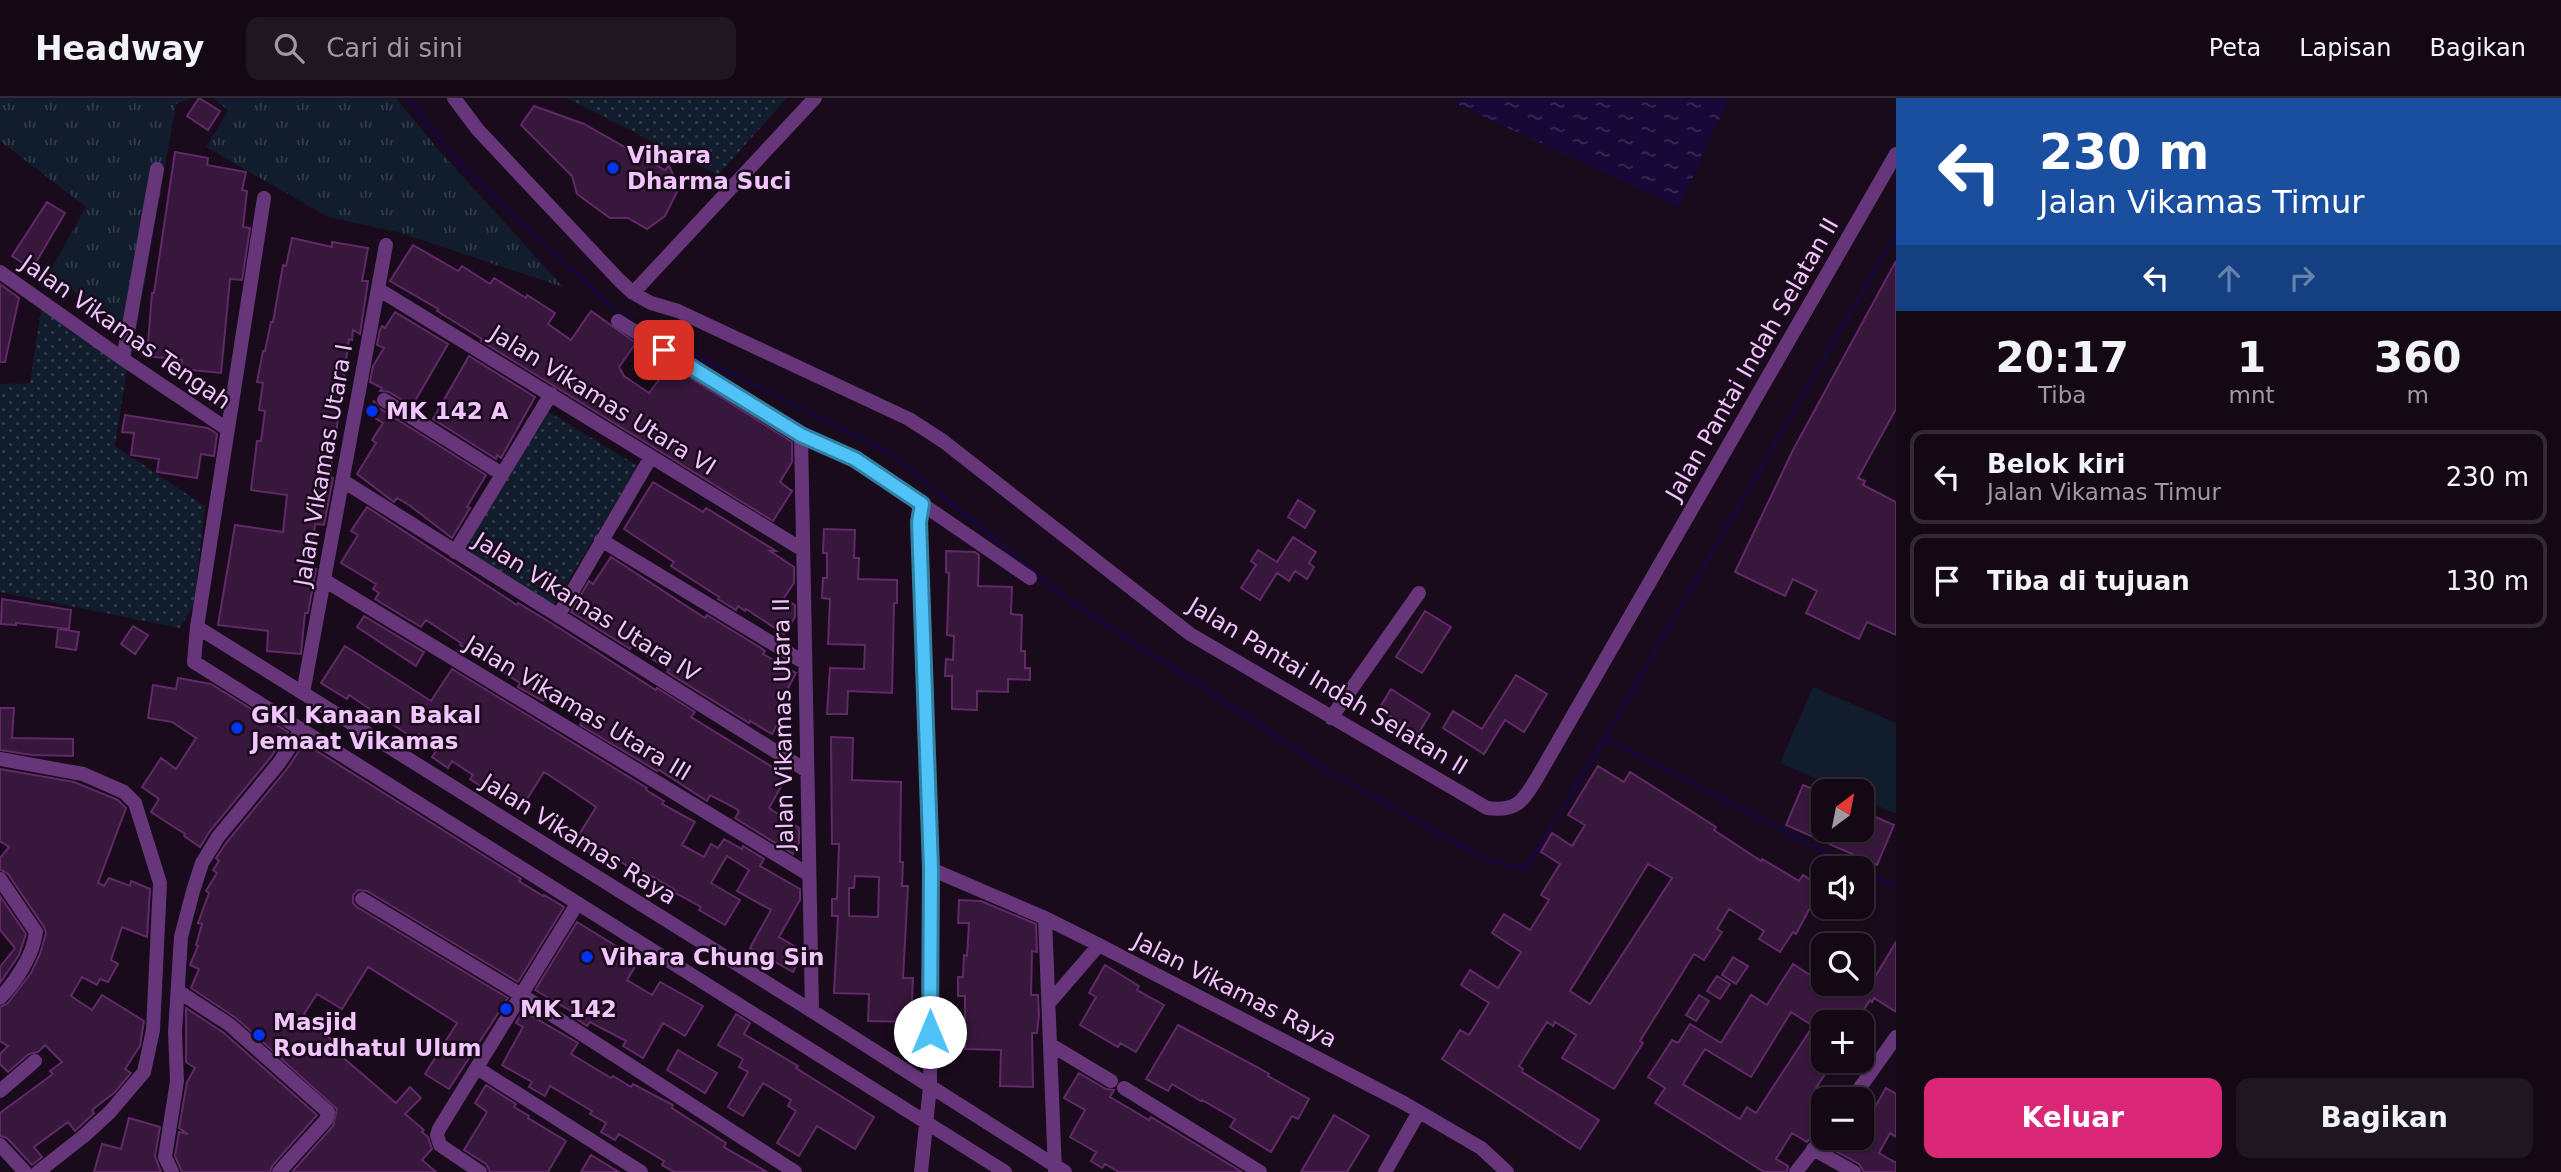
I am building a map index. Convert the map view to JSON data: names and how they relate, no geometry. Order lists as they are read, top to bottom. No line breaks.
{"streets":{"street":["Jalan Vikamas Tengah","Jalan Pantai Indah Selatan II","Jalan Vikamas Utara VI","Jalan Vikamas Utara I","Jalan Vikamas Utara IV","Jalan Vikamas Utara III","Jalan Vikamas Utara II","Jalan Vikamas Raya"]},"crossings":[["Jalan Vikamas Utara VI","Jalan Vikamas Utara I"],["Jalan Vikamas Utara VI","Jalan Vikamas Utara II"],["Jalan Vikamas Utara I","Jalan Vikamas Utara IV"],["Jalan Vikamas Utara I","Jalan Vikamas Utara III"],["Jalan Vikamas Utara I","Jalan Vikamas Raya"],["Jalan Vikamas Utara IV","Jalan Vikamas Utara II"],["Jalan Vikamas Utara III","Jalan Vikamas Utara II"],["Jalan Vikamas Utara II","Jalan Vikamas Raya"]],"places":["Vihara Dharma Suci","MK 142 A","GKI Kanaan Bakal Jemaat Vikamas","Vihara Chung Sin","MK 142","Masjid Roudhatul Ulum"],"north":"top right","page":{"header":"Headway","search":"Cari di sini","nav":["Peta","Lapisan","Bagikan"],"turn":["230 m","Jalan Vikamas Timur"],"eta":["20:17","Tiba","1","mnt","360","m"],"list":[{"name":"Belok kiri","note":"Jalan Vikamas Timur","value":"230 m"},{"name":"Tiba di tujuan","value":"130 m"}],"map_buttons":["+","−"],"buttons":["Keluar","Bagikan"]}}
